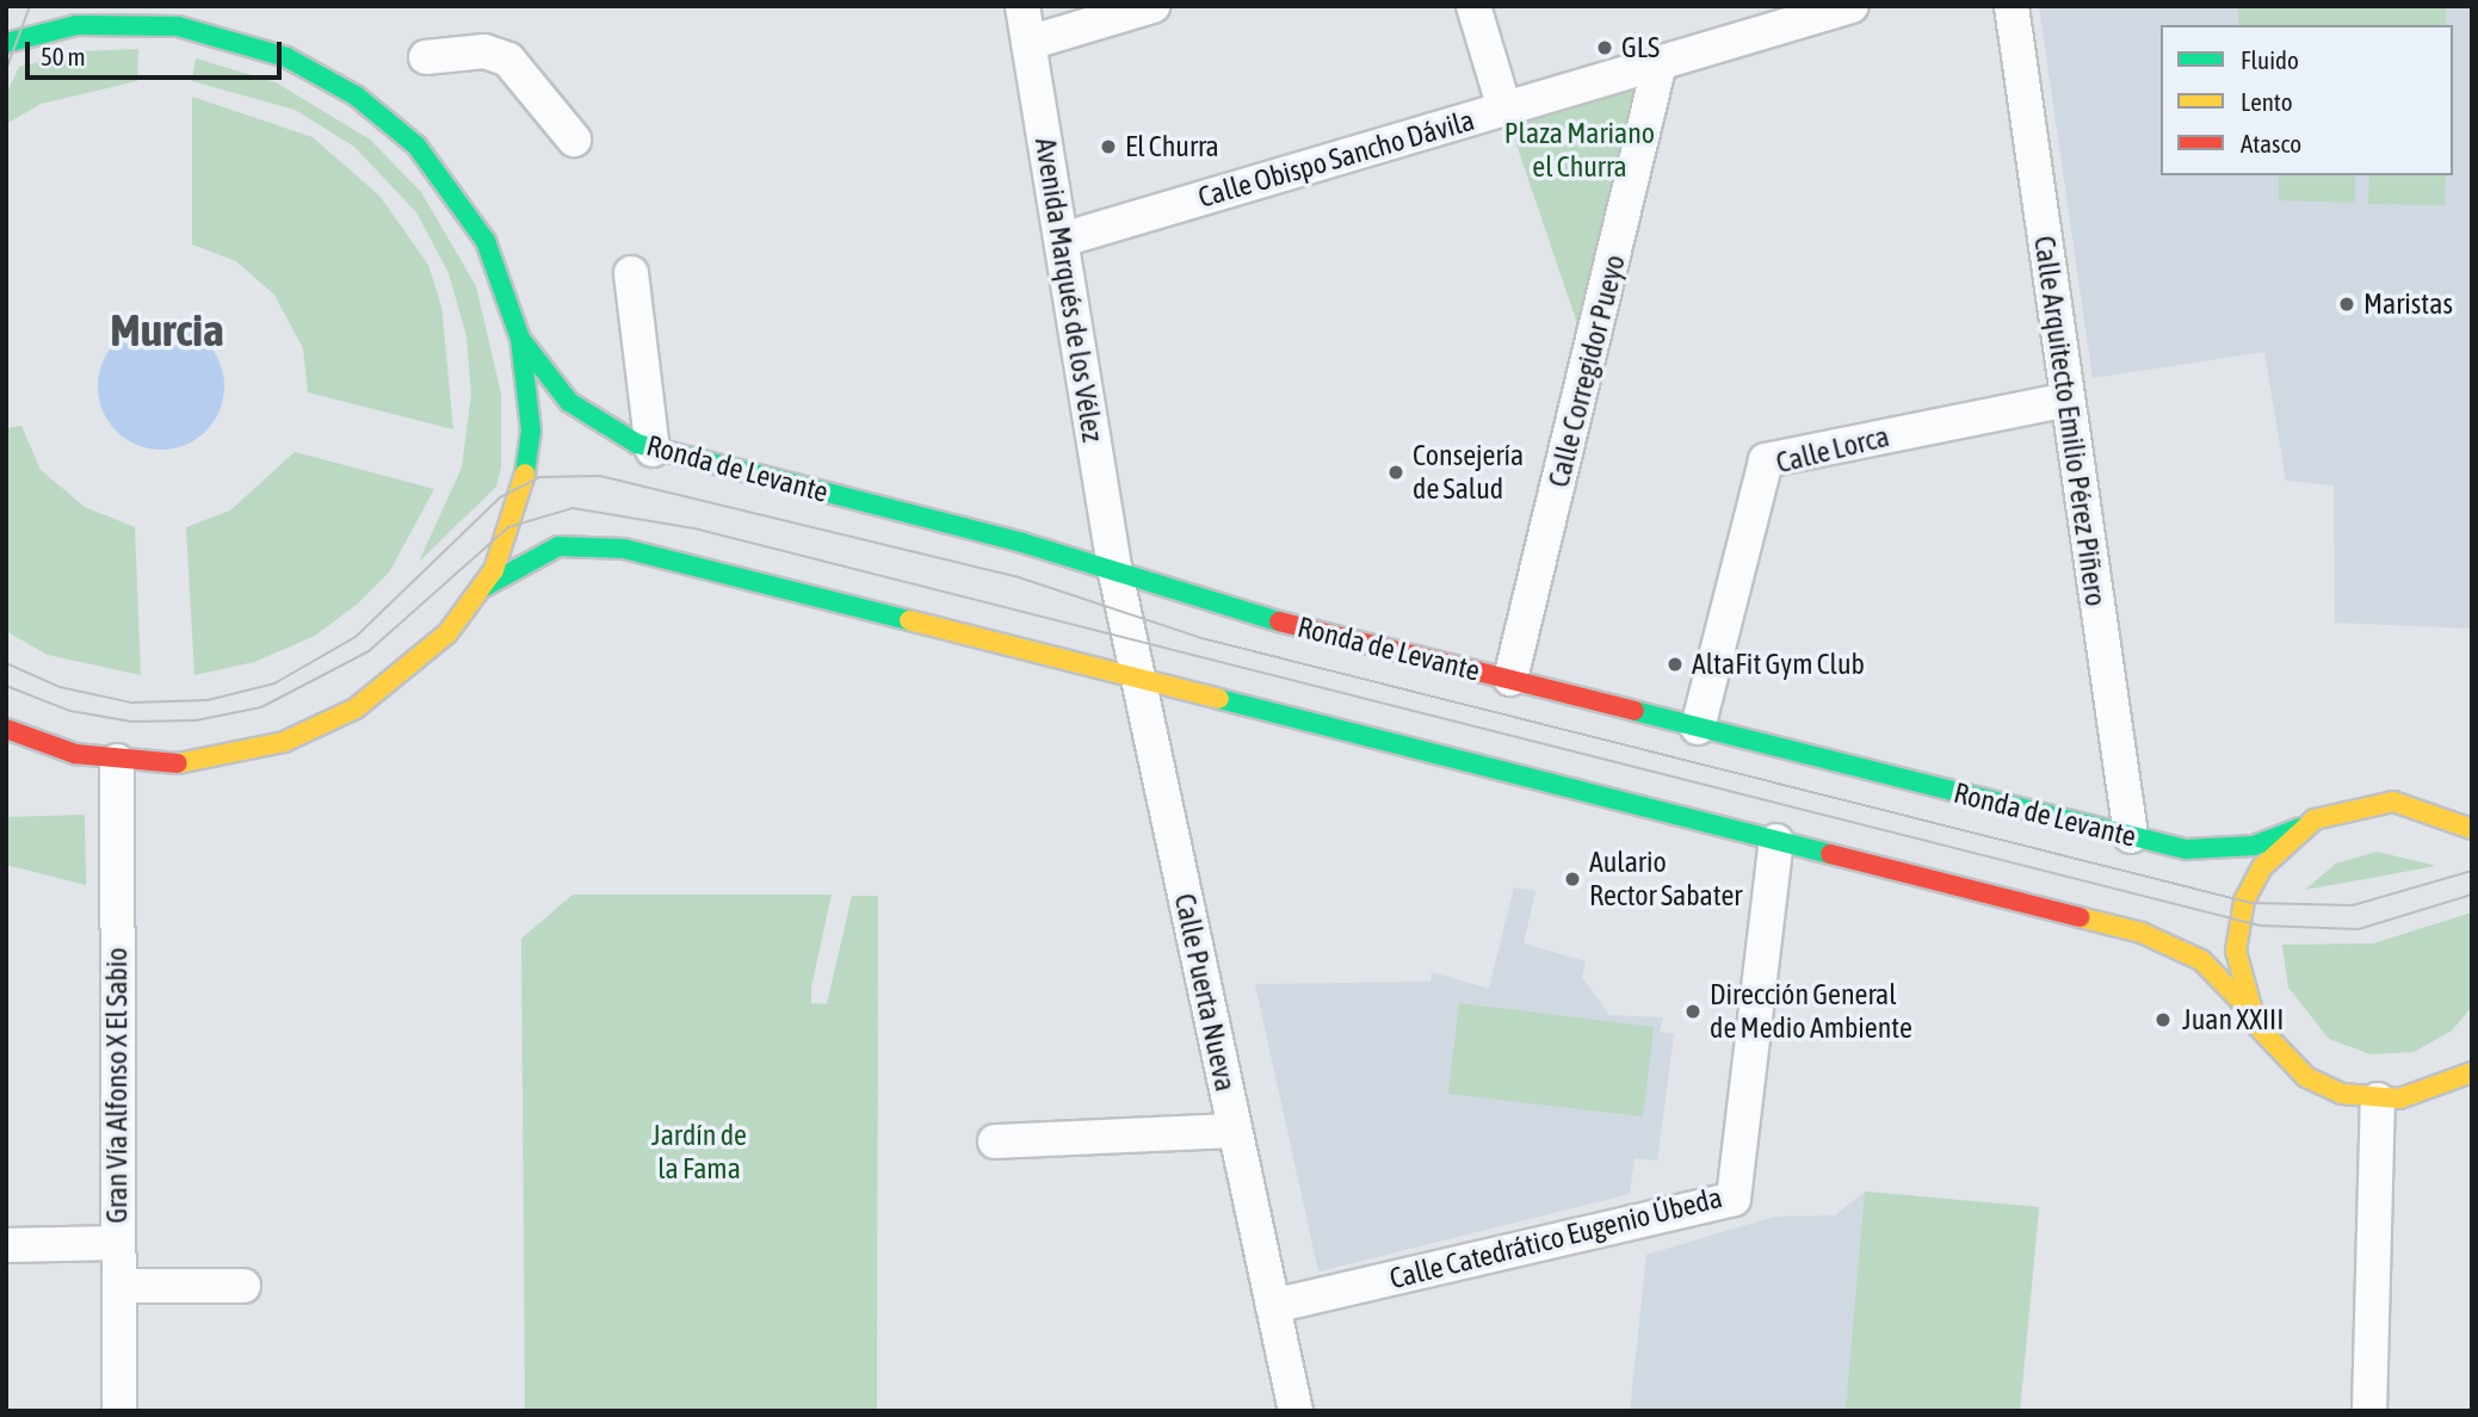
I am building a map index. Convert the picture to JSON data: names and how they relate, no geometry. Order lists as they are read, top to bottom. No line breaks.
{"streets":{"main road":["Ronda de Levante"],"street":["Calle Obispo Sancho Dávila","Avenida Marqués de los Vélez","Calle Corregidor Pueyo","Calle Arquitecto Emilio Pérez Piñero","Calle Lorca","Calle Puerta Nueva","Gran Vía Alfonso X El Sabio","Calle Catedrático Eugenio Úbeda"]},"crossings":[["Calle Obispo Sancho Dávila","Avenida Marqués de los Vélez"],["Calle Obispo Sancho Dávila","Calle Corregidor Pueyo"],["Avenida Marqués de los Vélez","Ronda de Levante"],["Avenida Marqués de los Vélez","Calle Puerta Nueva"],["Calle Corregidor Pueyo","Ronda de Levante"],["Calle Arquitecto Emilio Pérez Piñero","Calle Lorca"],["Calle Arquitecto Emilio Pérez Piñero","Ronda de Levante"],["Calle Lorca","Ronda de Levante"],["Ronda de Levante","Calle Puerta Nueva"],["Calle Puerta Nueva","Calle Catedrático Eugenio Úbeda"]],"districts":["Murcia"],"parks":["Plaza Mariano el Churra","Jardín de la Fama"],"places":["GLS","El Churra","Maristas","Consejería de Salud","AltaFit Gym Club","Aulario Rector Sabater","Dirección General de Medio Ambiente","Juan XXIII"],"legend":["Fluido","Lento","Atasco"],"scale_bar":"50 m"}
